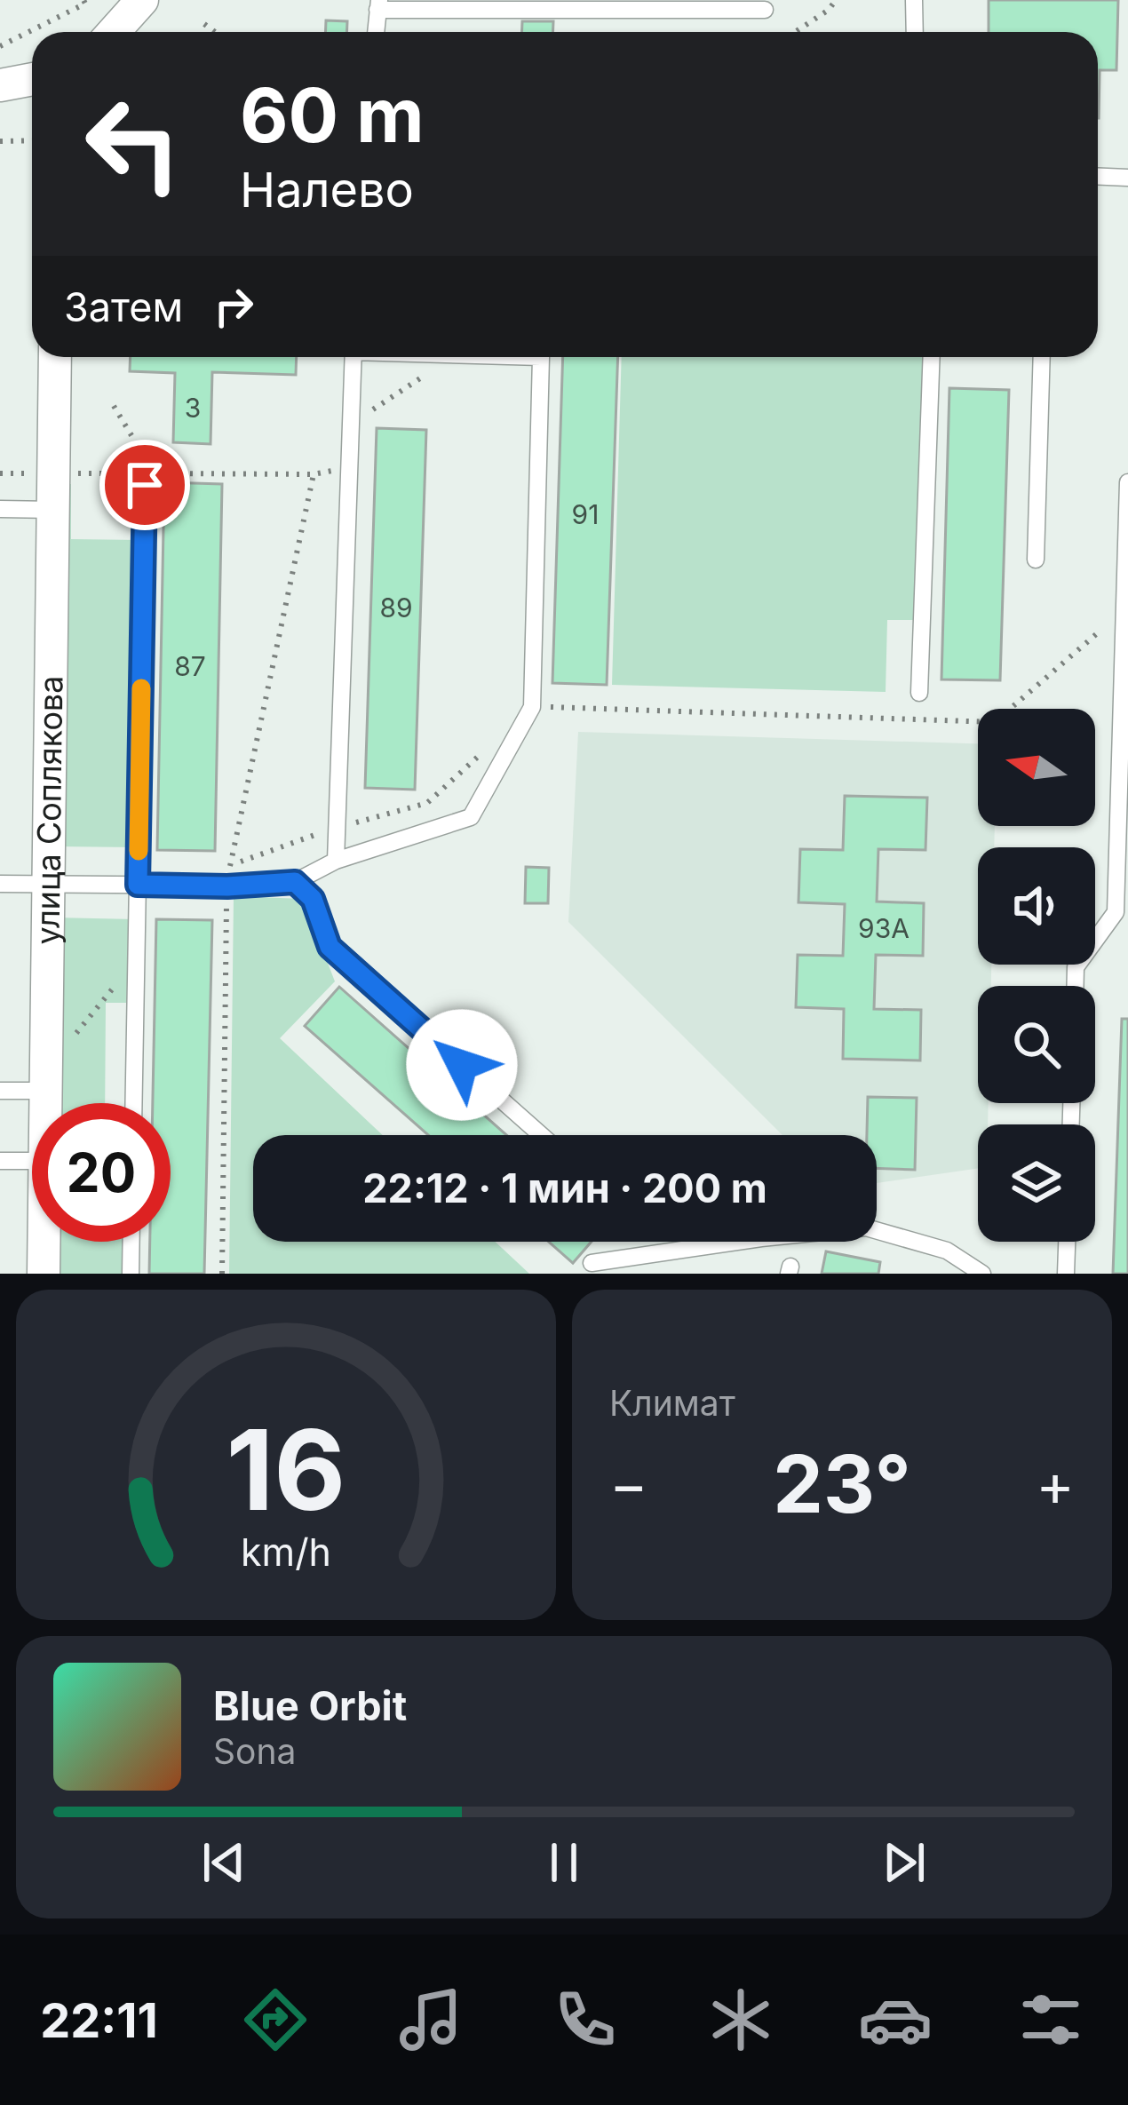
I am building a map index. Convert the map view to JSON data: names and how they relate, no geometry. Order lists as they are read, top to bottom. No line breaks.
{"streets":{"street":["улица Соплякова"]},"house_numbers":["3","91","89","87","93А"],"north":"left","page":{"turn":["60 m","Налево"],"then":"Затем","limit":"20","trip":"22:12 · 1 мин · 200 m","tile":"Климат","heat":["−","23°","+"],"song":["Blue Orbit","Sona"],"tabs":"22:11","gauge":["16","km/h"]}}
